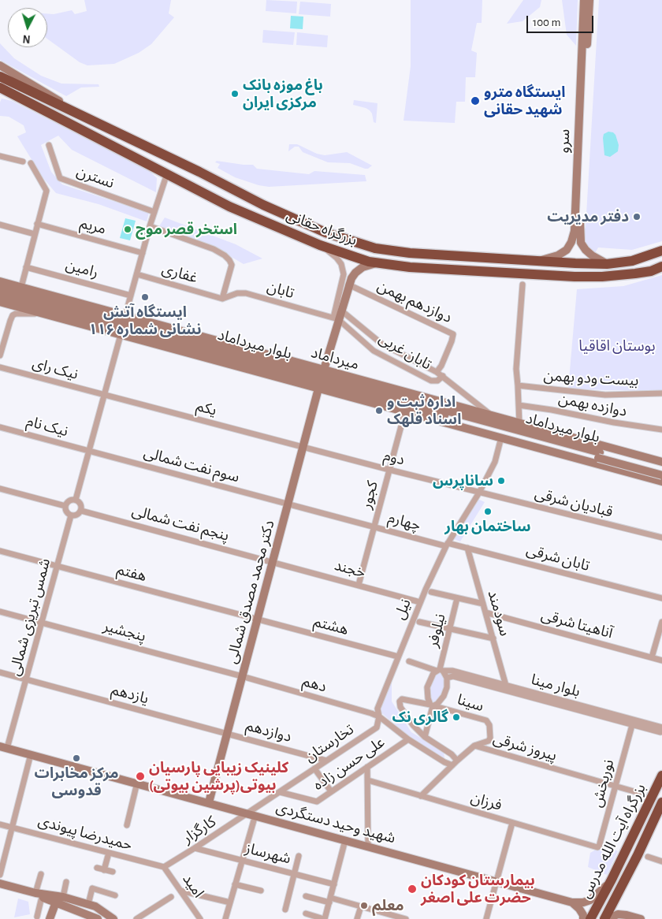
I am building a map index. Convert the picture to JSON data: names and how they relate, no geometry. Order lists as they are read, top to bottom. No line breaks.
{"streets":{"highway":["بزرگراه حقانی","بزرگراه آیت الله مدرس"],"main road":["سرو","بلوار میرداماد","میرداماد","دکتر محمد مصدق شمالی","شهید وحید دستگردی"],"street":["نسترن","مریم","رامین","غفارى","تابان","دوازدهم بهمن","تابان غربی","نیک رای","بیست ودو بهمن","دوازده بهمن","یکم","نیک نام","دوم","سوم نفت شمالی","کجور","قبادیان شرقی","چهارم","پنجم نفت شمالی","تابان شرقی","خجند","هفتم","نیل","سودمند","شمس تبریزی شمالی","آناهیتا شرقی","هشتم","نیلوفر","پنجشیر","دهم","بلوار مینا","یازدهم","سینا","دوازدهم","تخارستان","پیروز شرقی","علی حسن زاده","نوربخش","فرزان","کارگزار","حمیدرضا پیوندی","شهرساز","امید"]},"crossings":[["سرو","بزرگراه حقانی"],["غفارى","تابان"],["تابان","تابان غربی"],["نیک رای","یکم"],["یکم","دوم"],["یکم","دکتر محمد مصدق شمالی"],["نیک نام","سوم نفت شمالی"],["دوم","کجور"],["دوم","قبادیان شرقی"],["دوم","دکتر محمد مصدق شمالی"],["دوم","نیل"],["سوم نفت شمالی","چهارم"],["سوم نفت شمالی","دکتر محمد مصدق شمالی"],["کجور","چهارم"],["کجور","خجند"],["قبادیان شرقی","نیل"],["چهارم","تابان شرقی"],["چهارم","دکتر محمد مصدق شمالی"],["چهارم","نیل"],["پنجم نفت شمالی","خجند"],["پنجم نفت شمالی","دکتر محمد مصدق شمالی"],["پنجم نفت شمالی","شمس تبریزی شمالی"],["تابان شرقی","نیل"],["تابان شرقی","سودمند"],["خجند","دکتر محمد مصدق شمالی"],["خجند","نیل"],["هفتم","دکتر محمد مصدق شمالی"],["هفتم","شمس تبریزی شمالی"],["هفتم","هشتم"],["دکتر محمد مصدق شمالی","هشتم"],["دکتر محمد مصدق شمالی","پنجشیر"],["دکتر محمد مصدق شمالی","دهم"],["دکتر محمد مصدق شمالی","یازدهم"],["دکتر محمد مصدق شمالی","دوازدهم"],["دکتر محمد مصدق شمالی","شهید وحید دستگردی"],["نیل","هشتم"],["نیل","دهم"],["نیل","تخارستان"],["سودمند","آناهیتا شرقی"],["سودمند","بلوار مینا"],["شمس تبریزی شمالی","پنجشیر"],["شمس تبریزی شمالی","یازدهم"],["شمس تبریزی شمالی","شهید وحید دستگردی"],["نیلوفر","بلوار مینا"],["نیلوفر","سینا"],["پنجشیر","دهم"],["دهم","تخارستان"],["بلوار مینا","نوربخش"],["یازدهم","دوازدهم"],["سینا","پیروز شرقی"],["دوازدهم","تخارستان"],["تخارستان","علی حسن زاده"],["تخارستان","شهید وحید دستگردی"],["تخارستان","کارگزار"],["پیروز شرقی","نوربخش"],["پیروز شرقی","فرزان"],["نوربخش","فرزان"],["شهید وحید دستگردی","کارگزار"],["شهید وحید دستگردی","بزرگراه آیت الله مدرس"],["کارگزار","حمیدرضا پیوندی"],["کارگزار","شهرساز"],["کارگزار","امید"],["حمیدرضا پیوندی","امید"]],"parks":["بوستان اقاقیا"],"places":["باغ موزه بانک مرکزی ایران","ایستگاه مترو شهید حقانی","دفتر مدیریت","استخر قصر موج","ایستگاه آتش نشانی شماره ۱۱۶","اداره ثبت و اسناد قلهک","ساناپرس","ساختمان بهار","گالری نک","مرکز مخابرات قدوسی","کلینیک زیبایی پارسیان بیوتی(پرشین بیوتی)","بیمارستان کودکان حضرت علی اصغر","معلم"],"scale_bar":"100 m","north":"bottom"}
